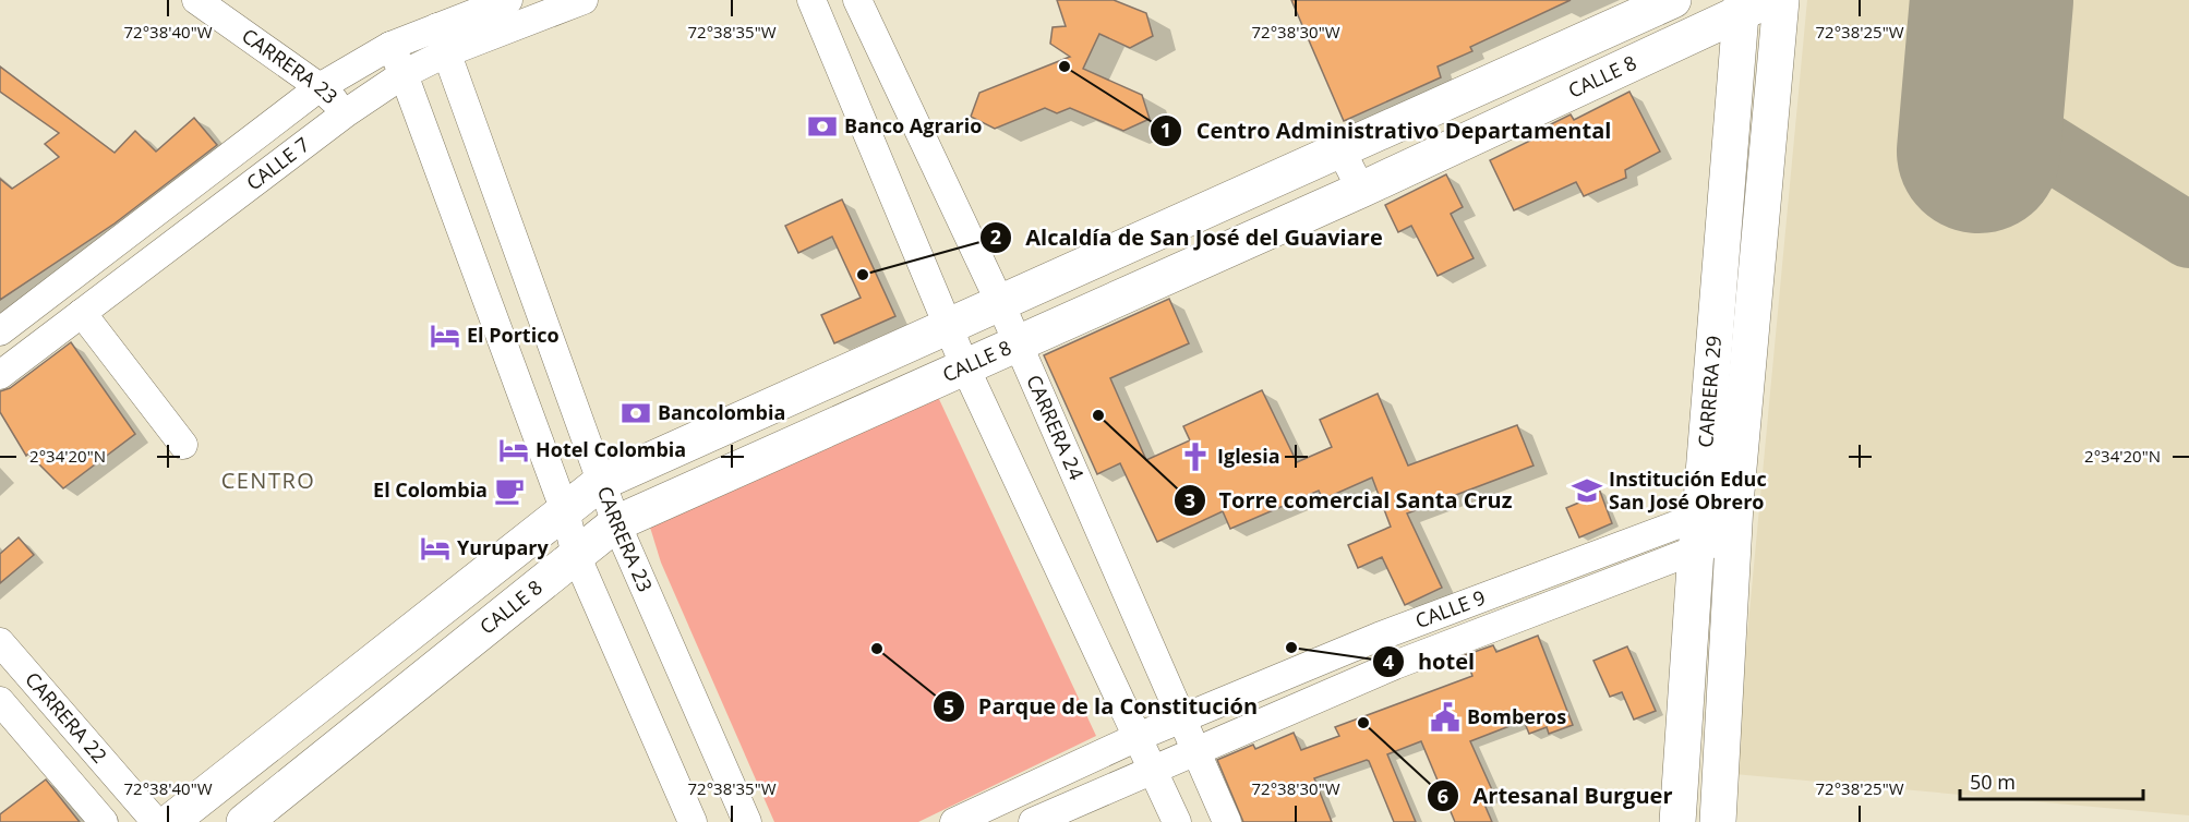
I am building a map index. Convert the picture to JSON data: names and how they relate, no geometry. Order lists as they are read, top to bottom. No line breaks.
{"streets":{"main road":["CALLE 8","CARRERA 29"],"street":["CARRERA 23","CALLE 7","CARRERA 24","CALLE 9","CARRERA 22"]},"crossings":[["CARRERA 23","CALLE 8"],["CARRERA 23","CALLE 7"],["CALLE 8","CARRERA 29"],["CALLE 8","CARRERA 24"],["CARRERA 29","CALLE 9"],["CARRERA 24","CALLE 9"]],"districts":["CENTRO"],"places":{"other":["Centro Administrativo Departamental","Alcaldía de San José del Guaviare","Torre comercial Santa Cruz","hotel","Parque de la Constitución","Artesanal Burguer"],"bank":["Banco Agrario","Bancolombia"],"hotel":["El Portico","Hotel Colombia","Yurupary"],"church":["Iglesia"],"cafe":["El Colombia"],"school or university":["Institución Educ San José Obrero"],"public building":["Bomberos"]},"scale_bar":"50 m","coordinates":["72°38'40\"W","72°38'35\"W","72°38'30\"W","72°38'25\"W","2°34'20\"N"]}
